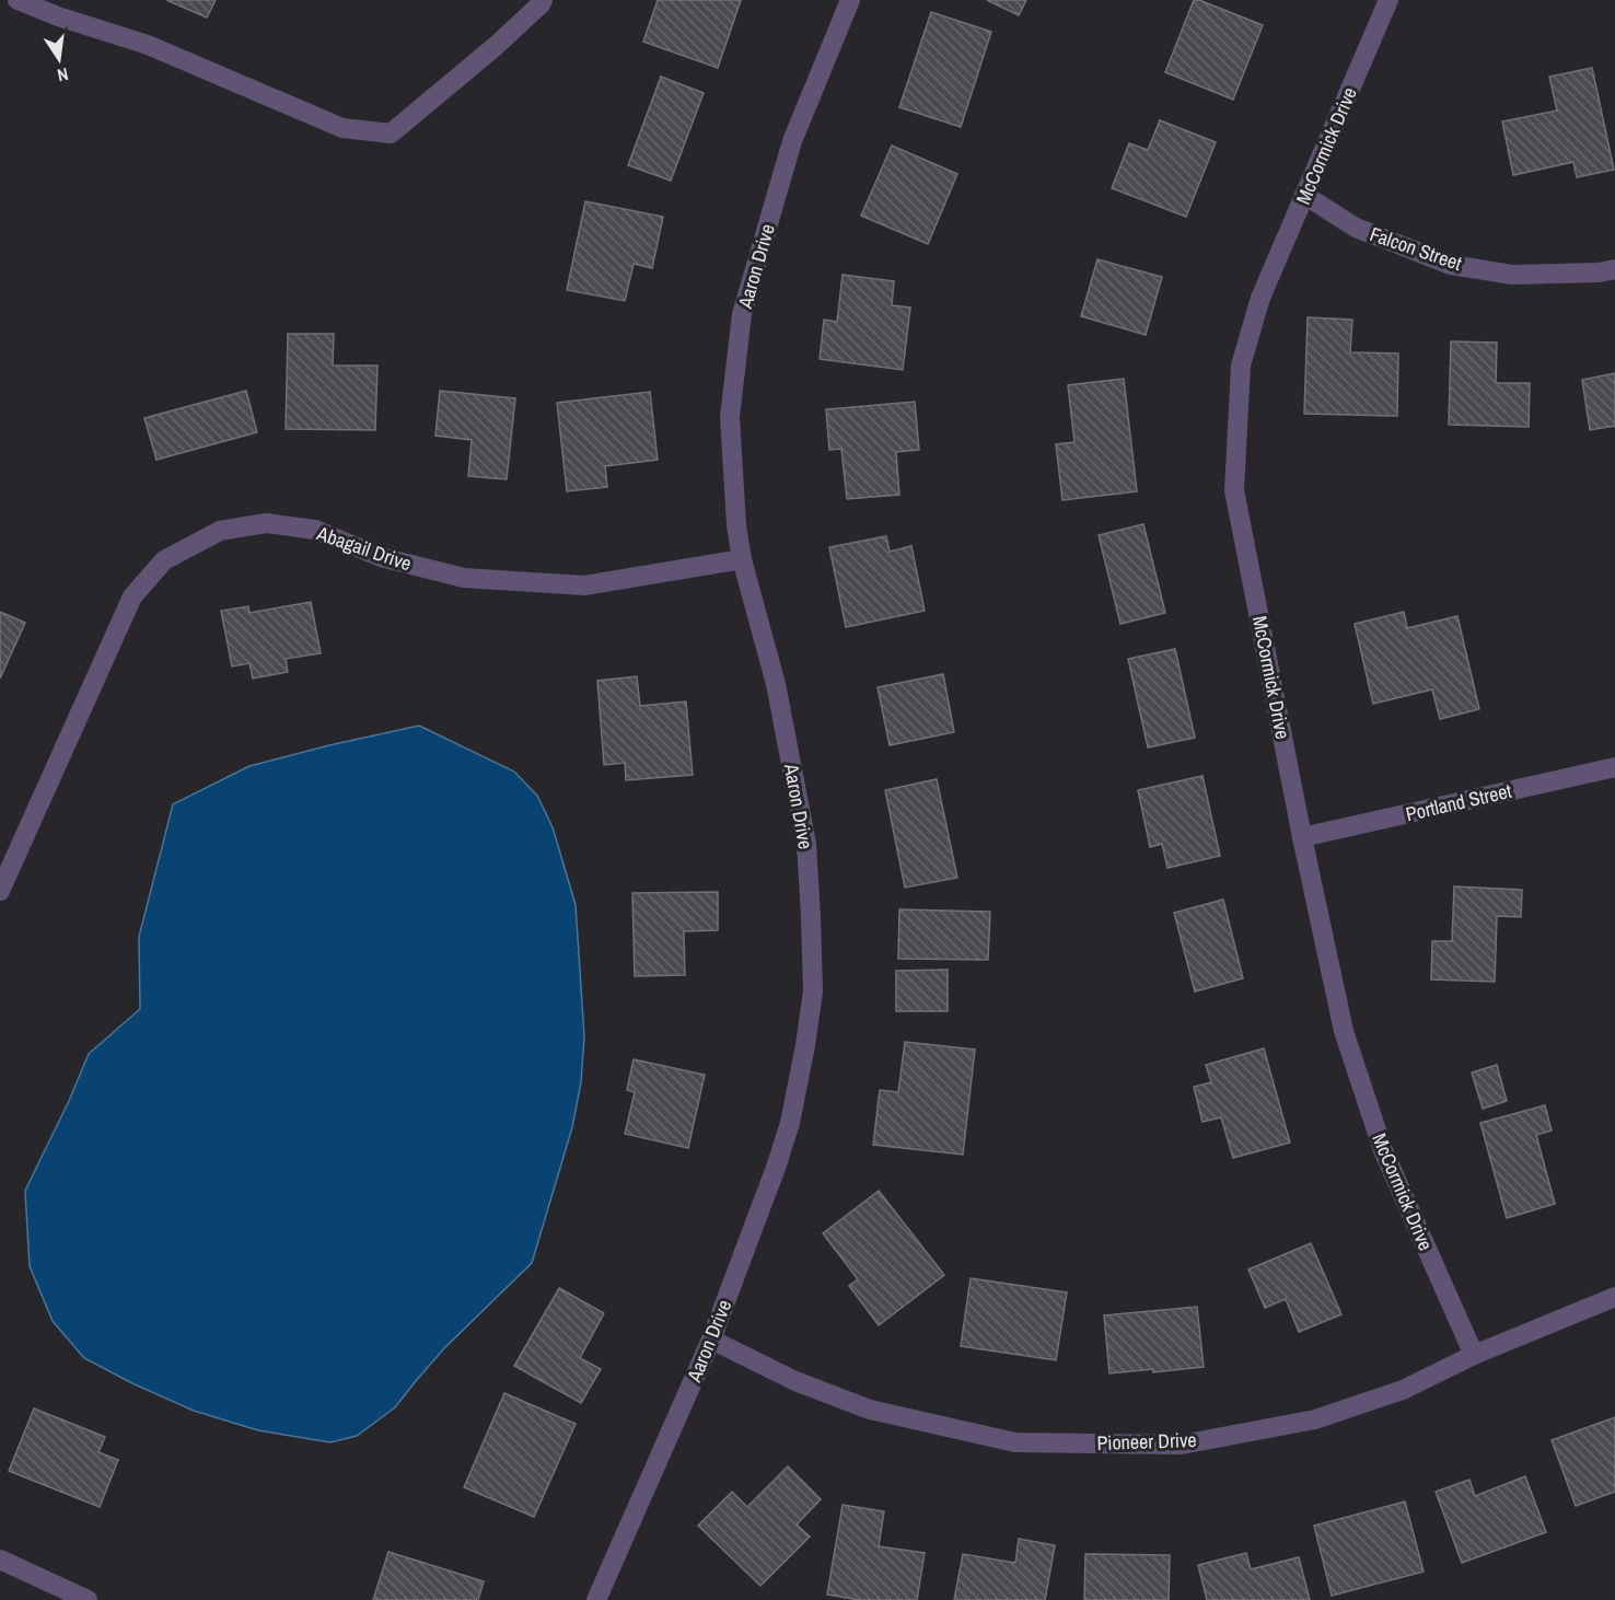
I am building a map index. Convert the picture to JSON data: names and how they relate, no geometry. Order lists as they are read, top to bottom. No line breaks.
{"streets":{"street":["McCormick Drive","Falcon Street","Aaron Drive","Abagail Drive","Portland Street","Pioneer Drive"]},"crossings":[["McCormick Drive","Falcon Street"],["McCormick Drive","Portland Street"],["McCormick Drive","Pioneer Drive"],["Aaron Drive","Abagail Drive"],["Aaron Drive","Pioneer Drive"]],"north":"bottom"}
